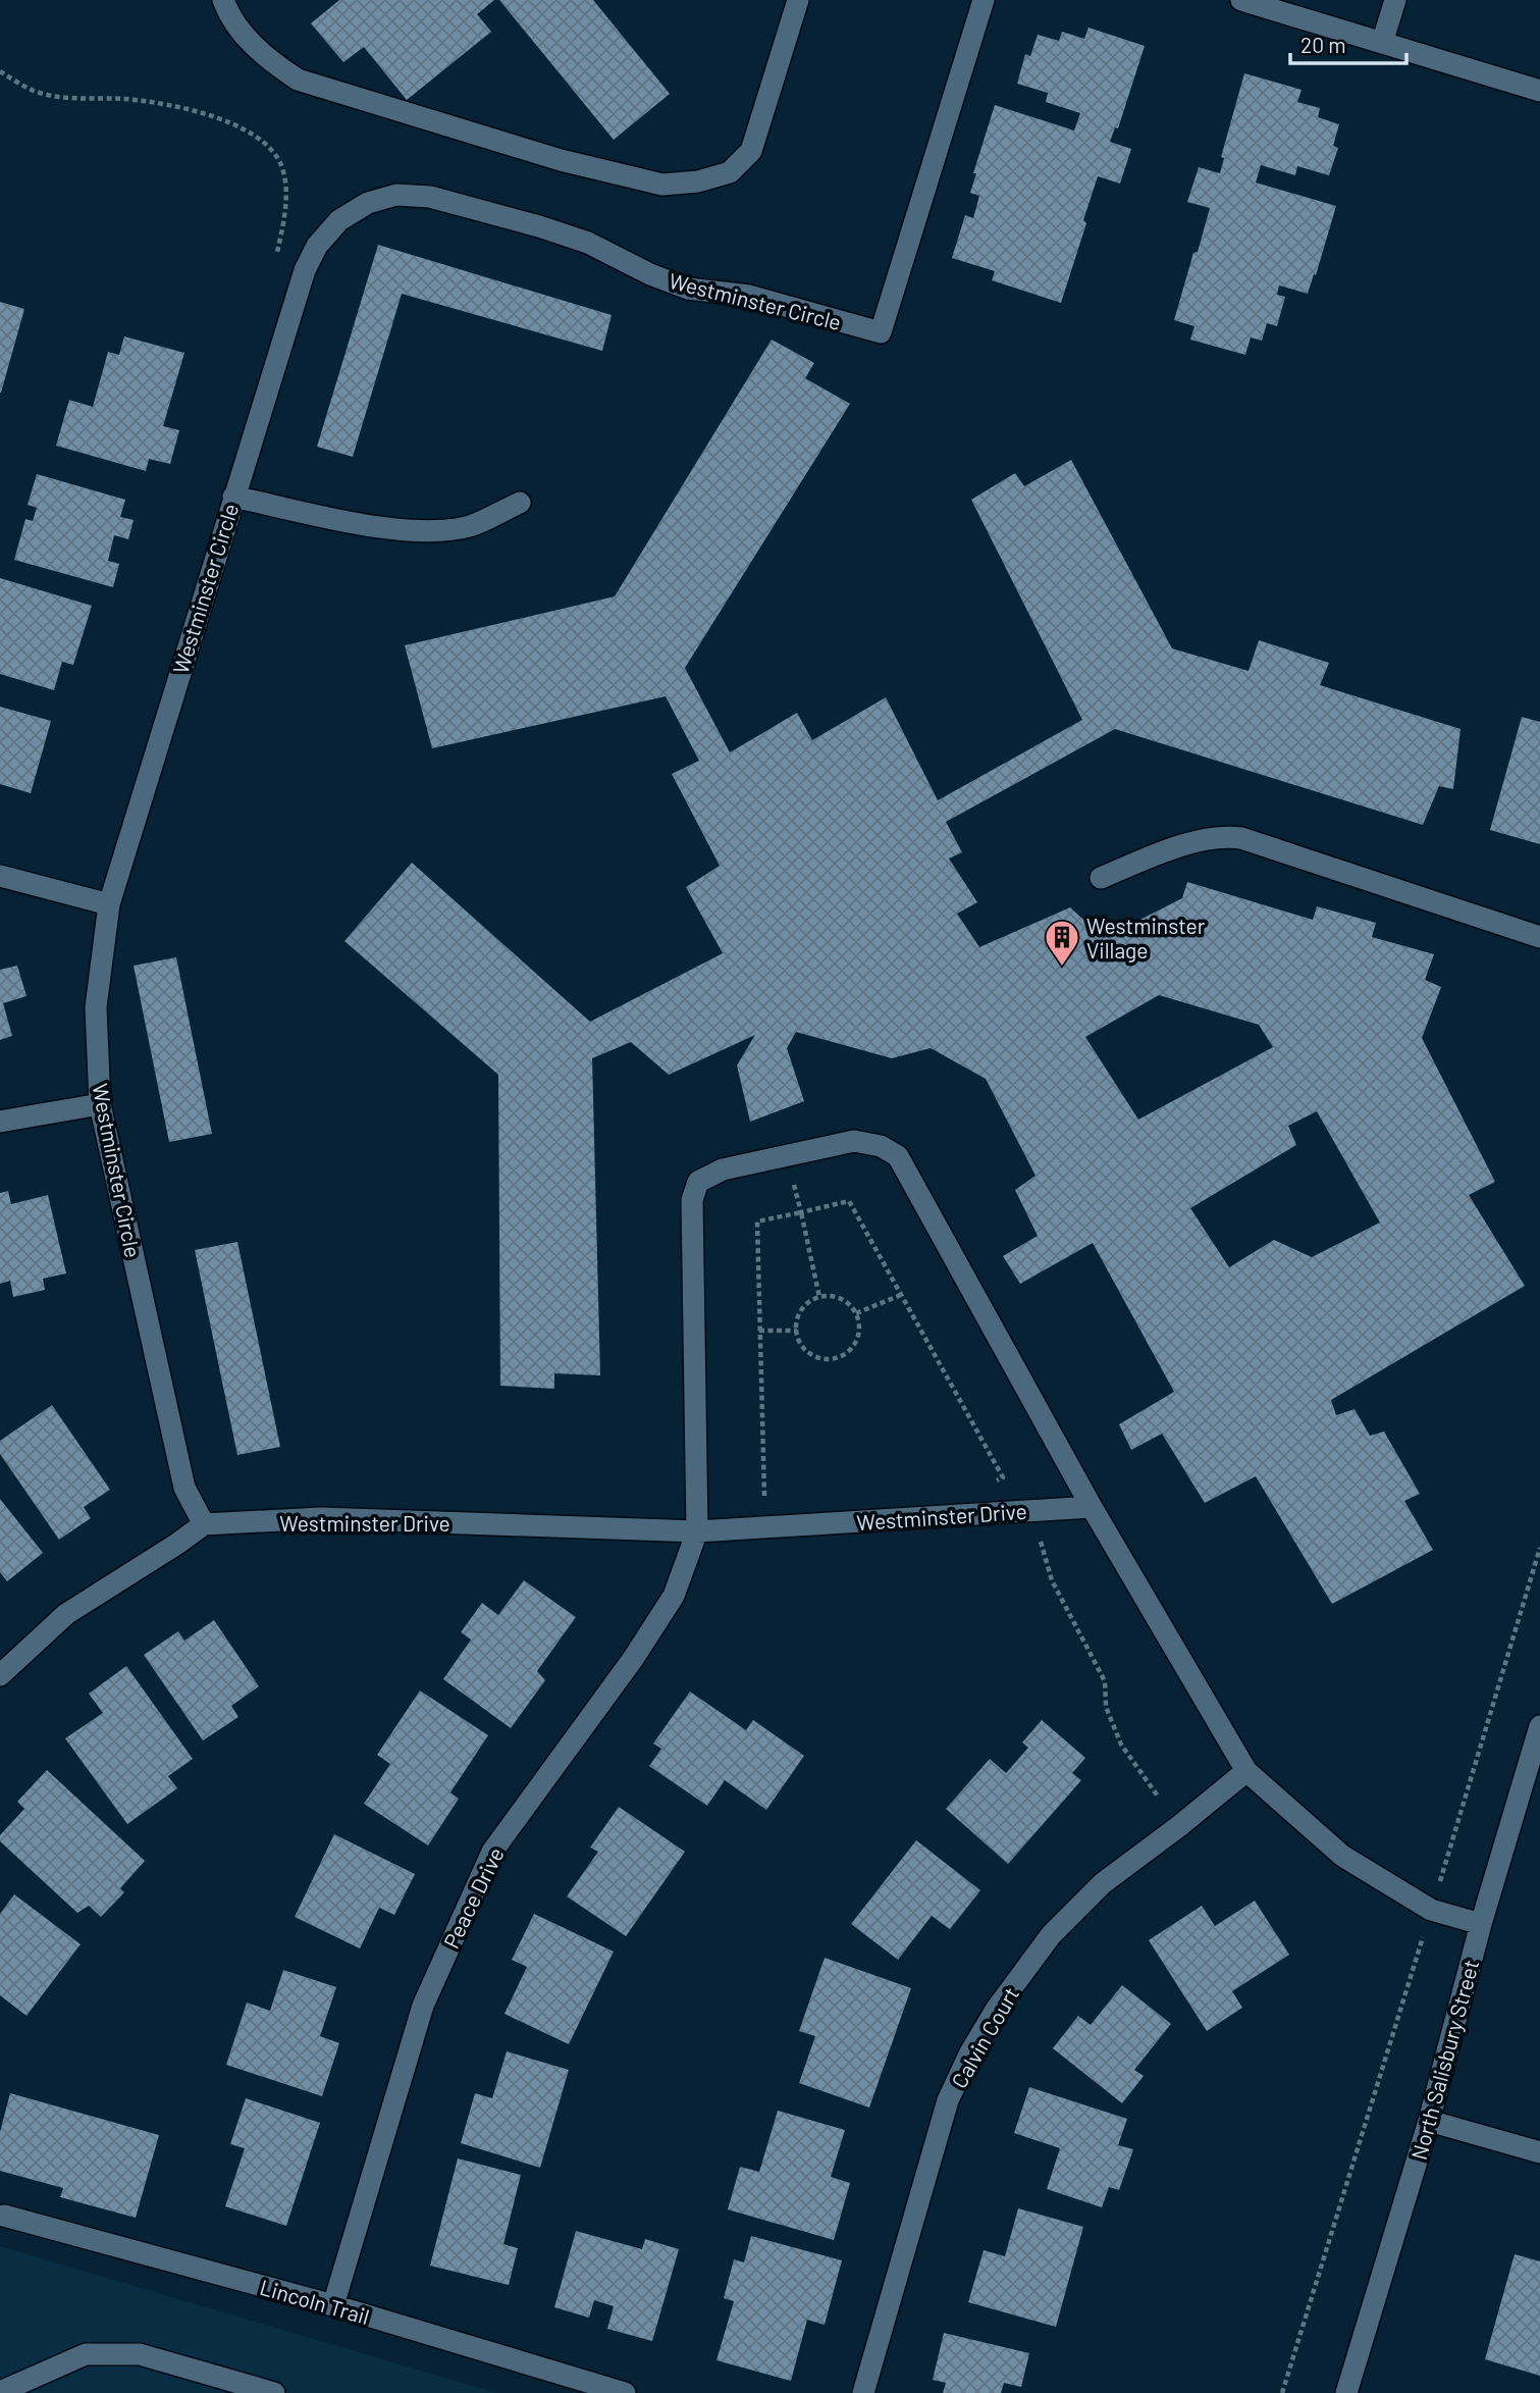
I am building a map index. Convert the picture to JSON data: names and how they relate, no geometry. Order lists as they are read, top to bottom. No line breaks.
{"streets":{"street":["Westminster Circle","Westminster Drive","Peace Drive","Calvin Court","North Salisbury Street","Lincoln Trail"]},"crossings":[["Westminster Circle","Westminster Drive"],["Westminster Drive","Peace Drive"],["Peace Drive","Lincoln Trail"]],"places":{"building":["Westminster Village"]},"scale_bar":"20 m"}
